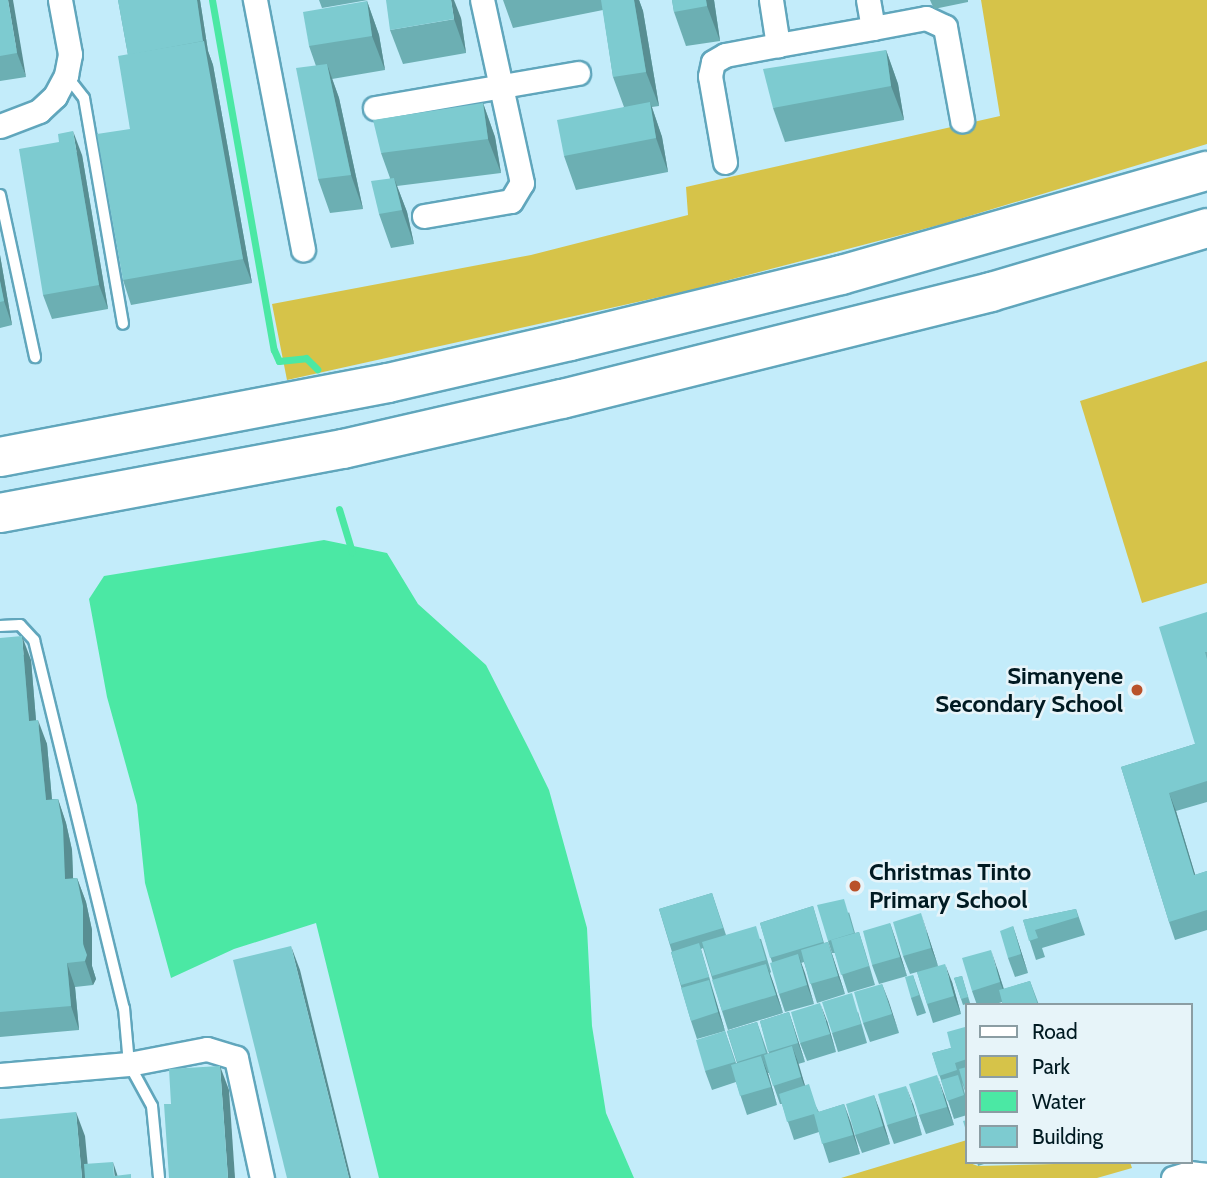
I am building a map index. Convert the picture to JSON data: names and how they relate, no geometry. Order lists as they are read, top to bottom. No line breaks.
{"places":["Simanyene Secondary School","Christmas Tinto Primary School"],"legend":["Road","Park","Water","Building"]}
